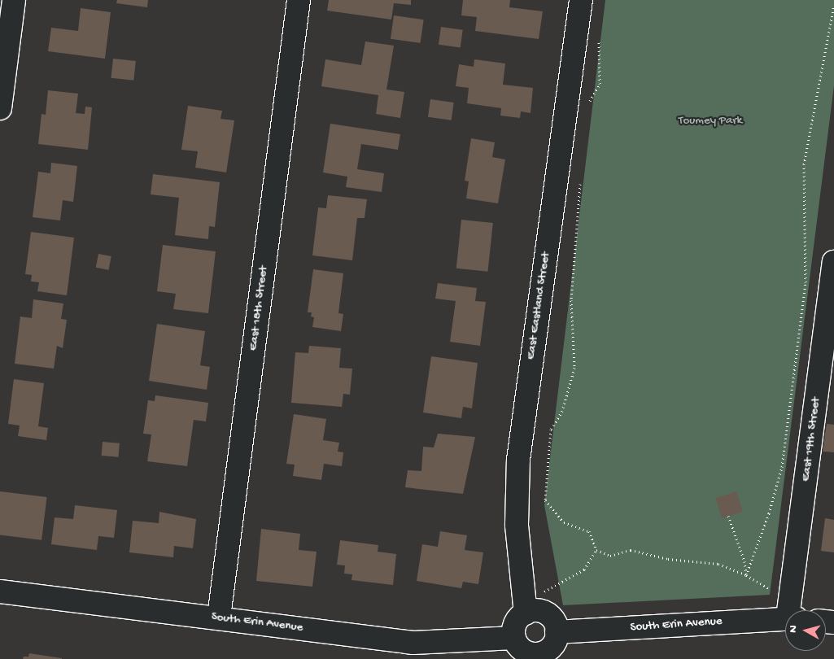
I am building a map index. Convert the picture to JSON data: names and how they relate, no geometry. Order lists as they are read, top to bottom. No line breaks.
{"streets":{"street":["East Eastland Street","East 18th Street","East 19th Street","South Erin Avenue"]},"crossings":[["East Eastland Street","South Erin Avenue"],["East 18th Street","South Erin Avenue"]],"parks":["Toumey Park"],"north":"left"}
